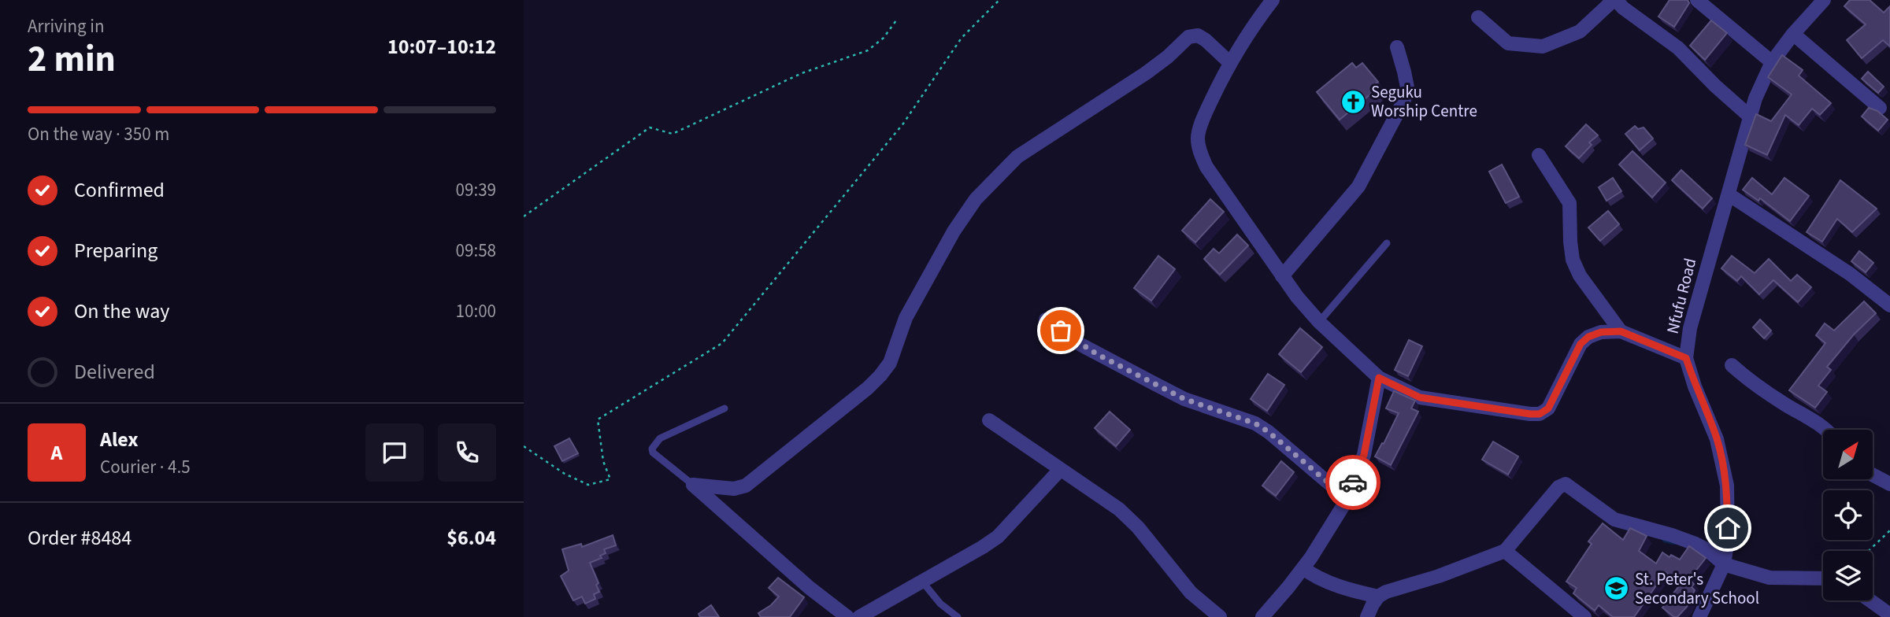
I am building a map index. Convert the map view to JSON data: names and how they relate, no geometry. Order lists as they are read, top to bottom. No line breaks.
{"streets":{"street":["Nfufu Road"]},"places":{"church":["Seguku Worship Centre"],"school or university":["St. Peter's Secondary School"]},"north":"top right","page":{"heading":["2 min","Arriving in","10:07–10:12"],"panel":["Alex","Courier · 4.5","Order #8484","$6.04"],"bar":"On the way · 350 m","list":[["Confirmed","09:39"],["Preparing","09:58"],["On the way","10:00"],"Delivered"],"round":"A"}}
